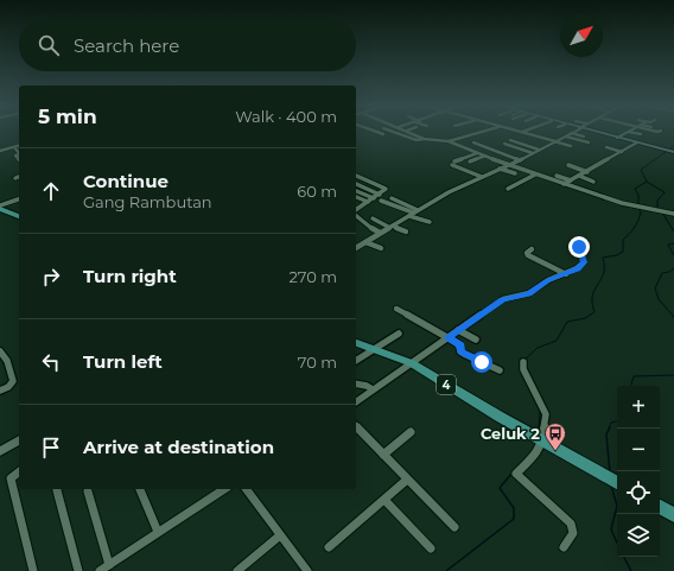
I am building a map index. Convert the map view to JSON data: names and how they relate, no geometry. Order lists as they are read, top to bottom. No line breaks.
{"streets":{"highway":["4"]},"places":{"bus stop":["Celuk 2"]},"north":"top right","page":{"search":"Search here","heading":["5 min","Walk · 400 m"],"list":[["Continue","Gang Rambutan","60 m"],["Turn right","270 m"],["Turn left","70 m"],"Arrive at destination"],"map_buttons":["+","−"]}}
